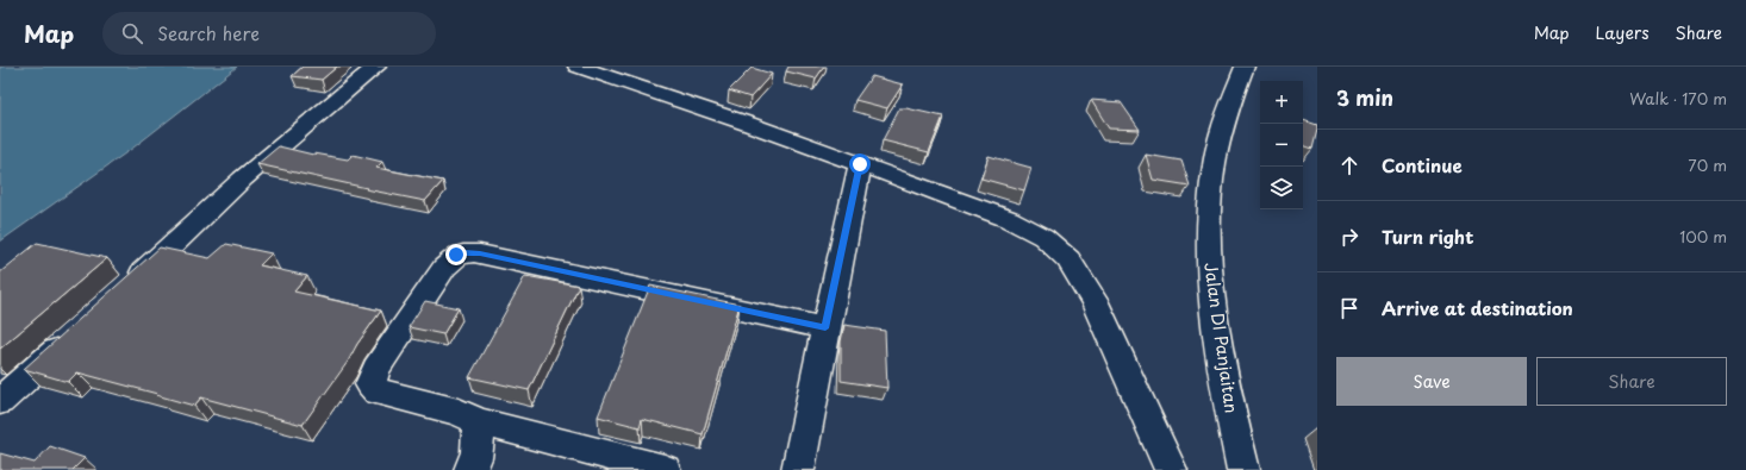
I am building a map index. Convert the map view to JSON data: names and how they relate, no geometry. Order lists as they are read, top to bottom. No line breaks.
{"streets":{"street":["Jalan DI Panjaitan"]},"page":{"header":"Map","search":"Search here","nav":["Map","Layers","Share"],"heading":["3 min","Walk · 170 m"],"map_buttons":["+","−"],"list":[["Continue","70 m"],["Turn right","100 m"],"Arrive at destination"],"buttons":["Save","Share"]}}
